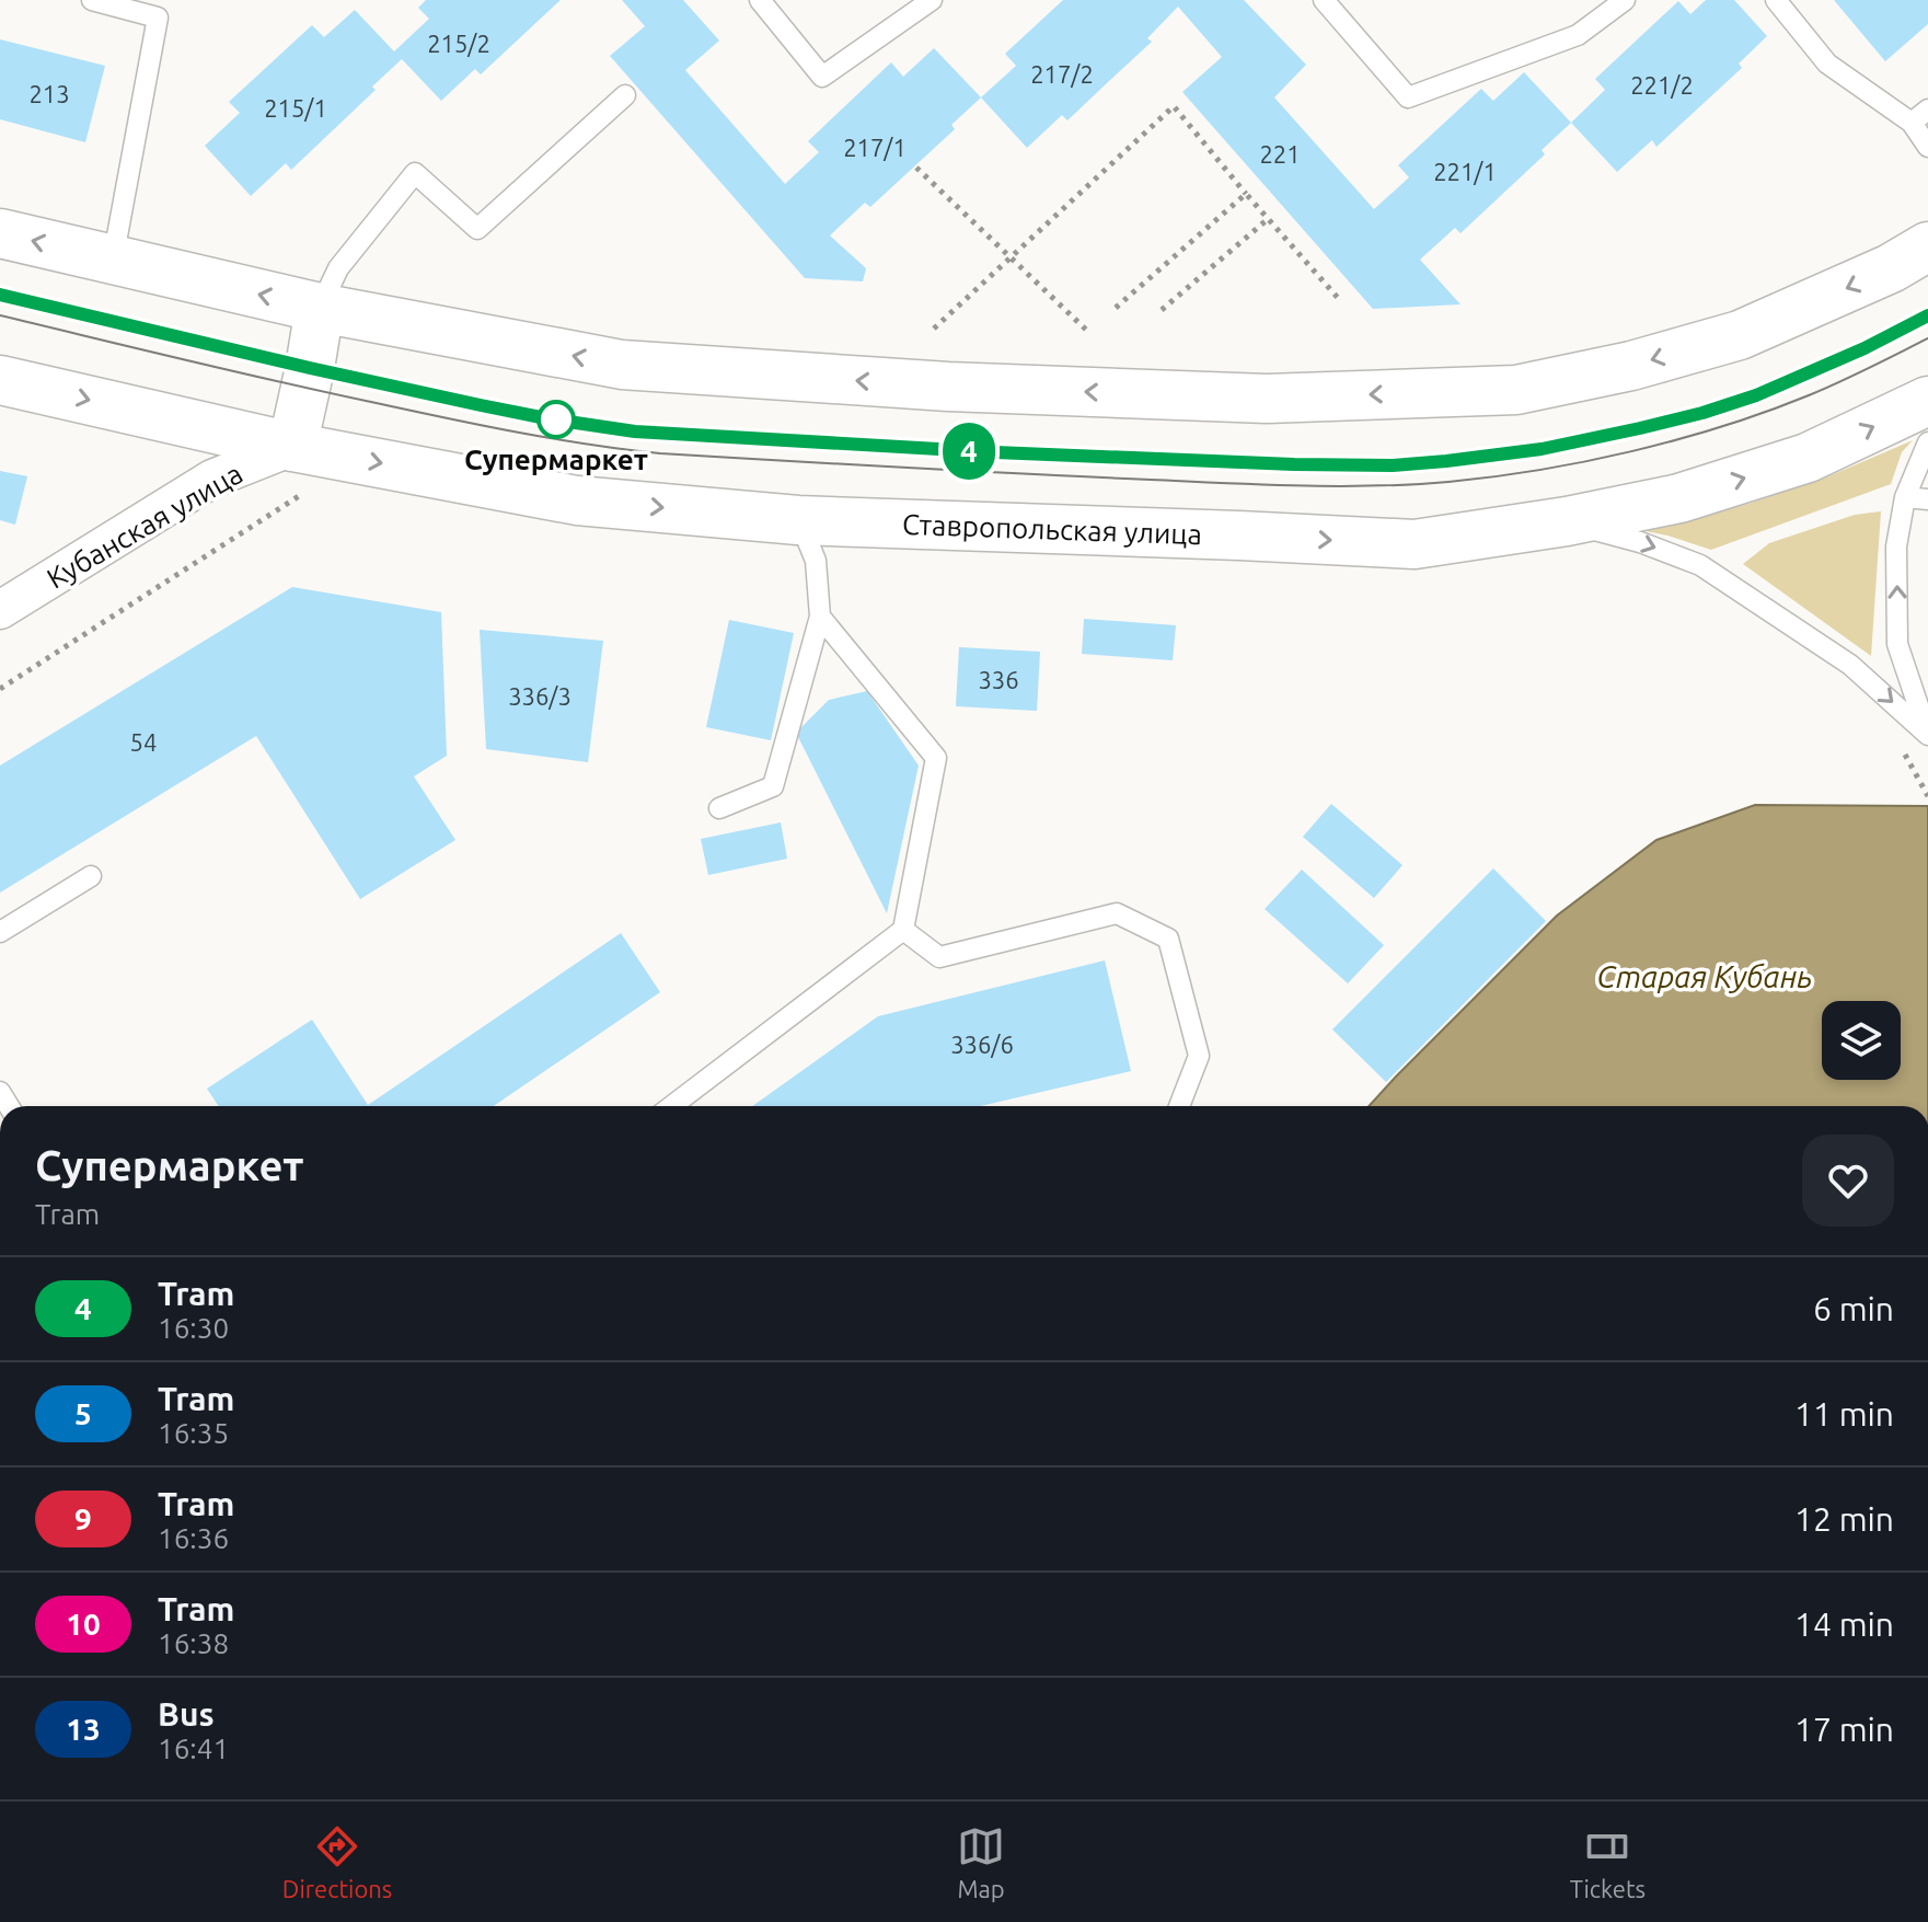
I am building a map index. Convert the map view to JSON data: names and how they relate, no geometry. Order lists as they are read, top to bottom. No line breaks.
{"streets":{"main road":["Ставропольская улица"],"street":["Кубанская улица"]},"crossings":[["Кубанская улица","Ставропольская улица"]],"water":["Старая Кубань"],"places":["Супермаркет"],"lines":["tram line 4"],"house_numbers":["215/2","217/2","221/2","213","215/1","217/1","221","221/1","336","336/3","54","336/6"],"page":{"on_map":"4","heading":["Супермаркет","Tram"],"list":[{"mark":"4","name":"Tram","note":"16:30","value":"6 min"},{"mark":"5","name":"Tram","note":"16:35","value":"11 min"},{"mark":"9","name":"Tram","note":"16:36","value":"12 min"},{"mark":"10","name":"Tram","note":"16:38","value":"14 min"},{"mark":"13","name":"Bus","note":"16:41","value":"17 min"}],"tabs":["Directions","Map","Tickets"]}}
